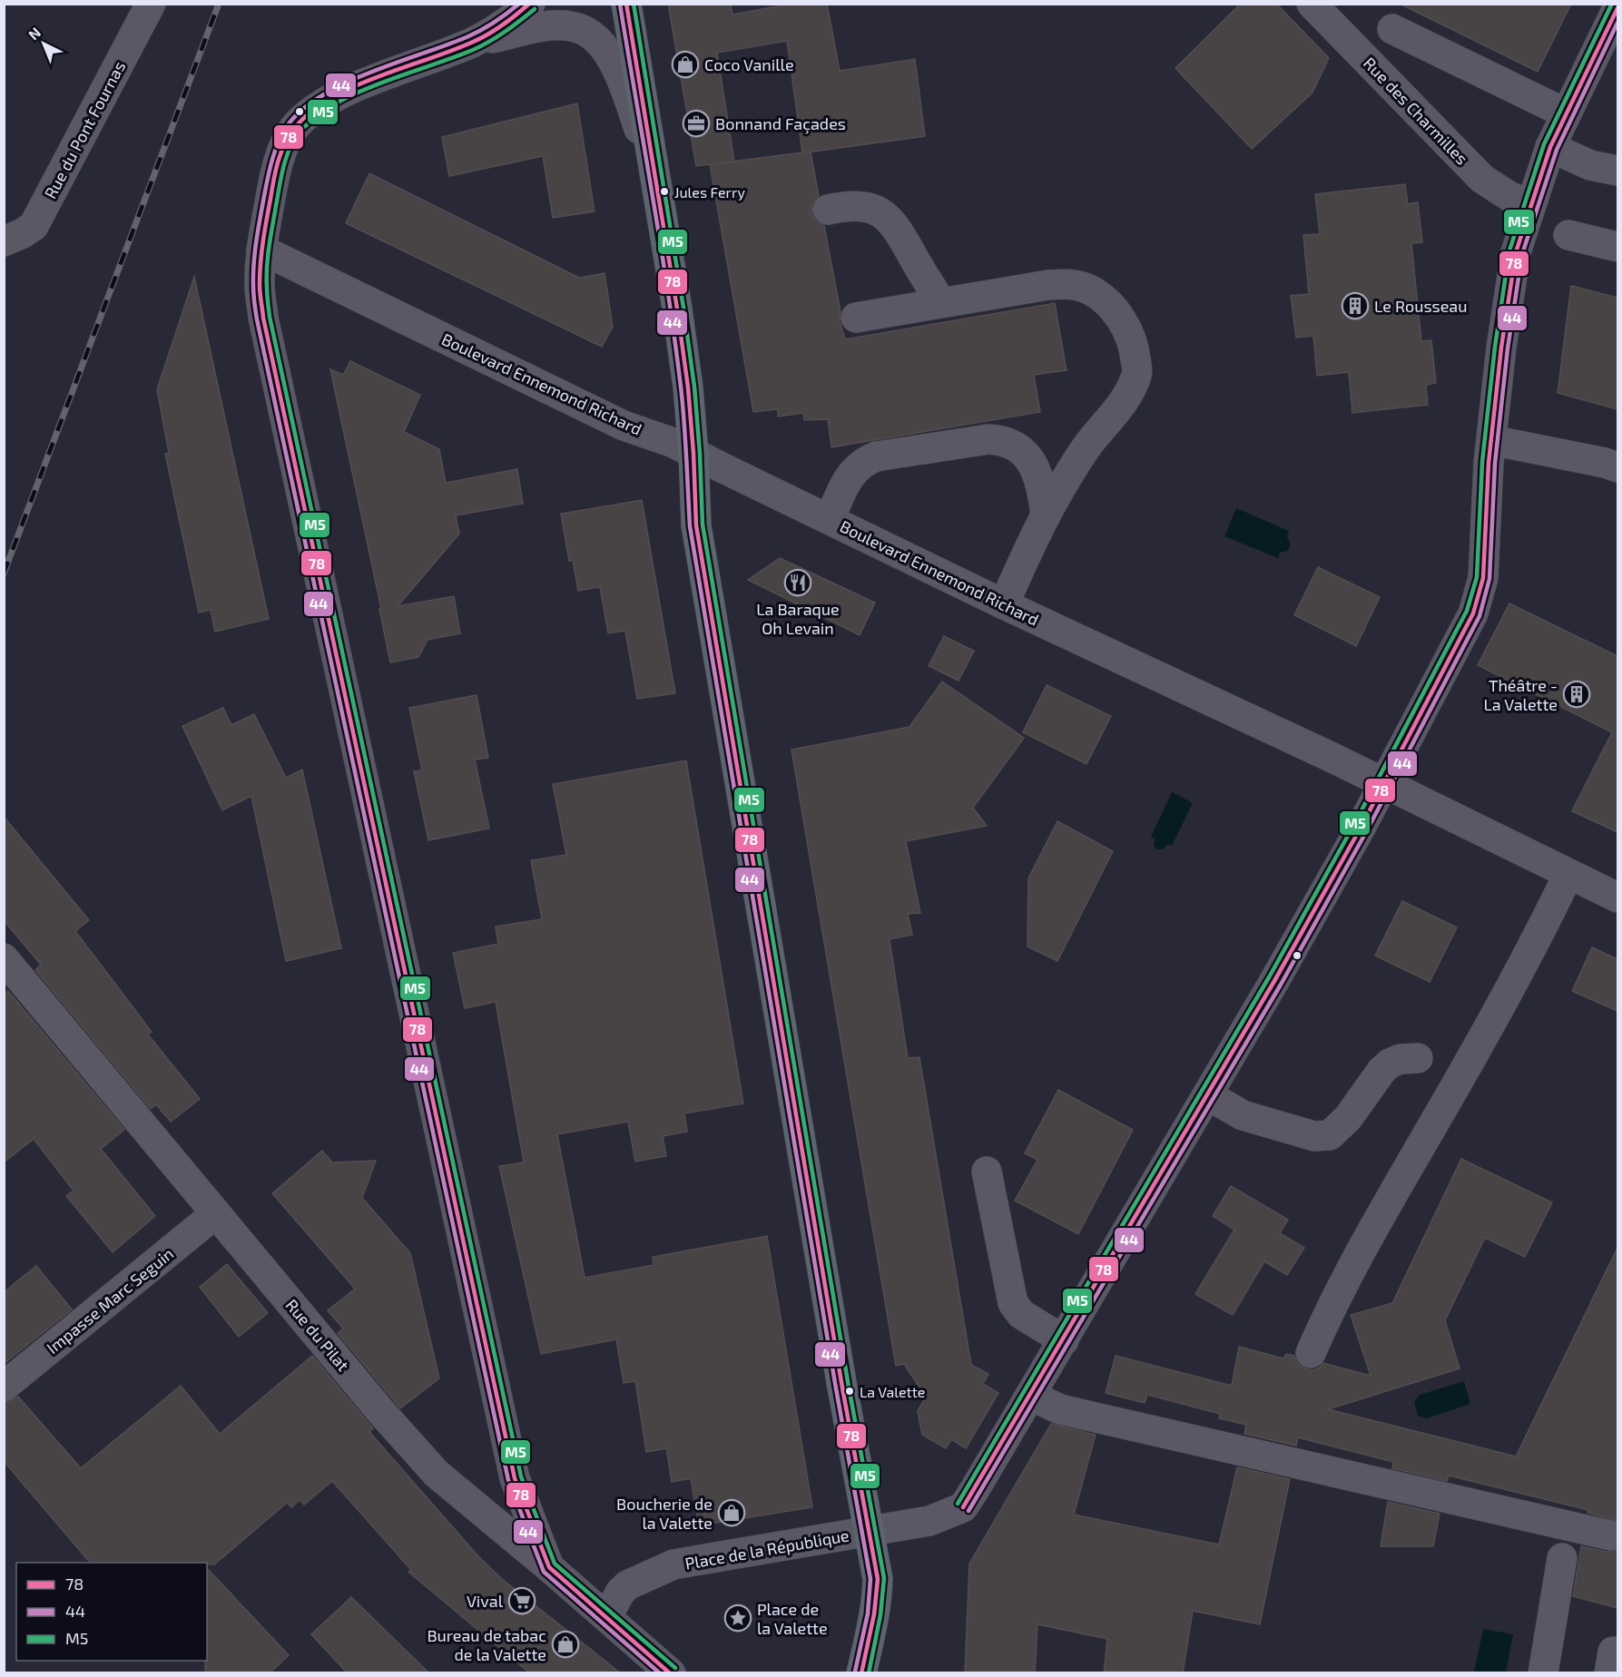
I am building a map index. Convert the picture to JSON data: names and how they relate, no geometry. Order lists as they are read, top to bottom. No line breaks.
{"streets":{"main road":["Place de la République"],"street":["Rue des Charmilles","Rue du Pont Fournas","Boulevard Ennemond Richard","Impasse Marc Seguin","Rue du Pilat"]},"crossings":[["Impasse Marc Seguin","Rue du Pilat"],["Rue du Pilat","Place de la République"]],"places":{"shop":["Coco Vanille","Boucherie de la Valette","Bureau de tabac de la Valette"],"office":["Bonnand Façades"],"other":["Jules Ferry","La Valette"],"building":["Le Rousseau","Théâtre - La Valette"],"restaurant":["La Baraque Oh Levain"],"supermarket":["Vival"],"place":["Place de la Valette"]},"lines":["transit line 78","transit line 44","transit line M5"],"legend":["78","44","M5"],"north":"top left"}
